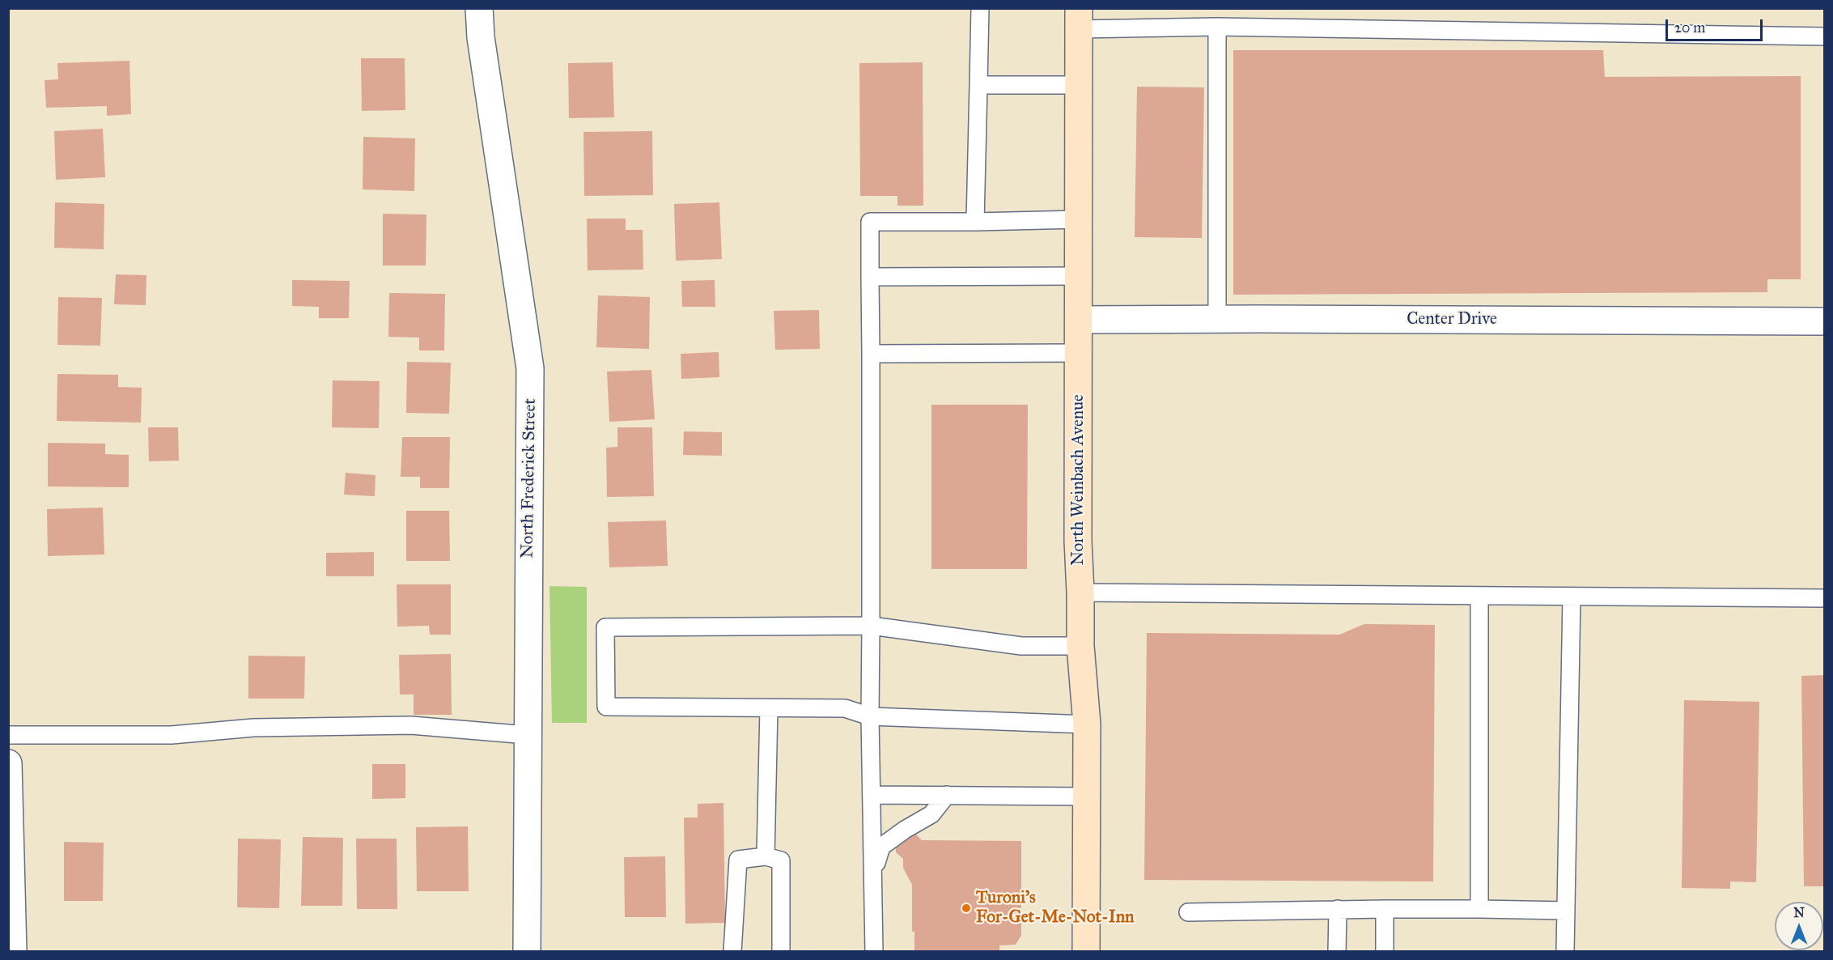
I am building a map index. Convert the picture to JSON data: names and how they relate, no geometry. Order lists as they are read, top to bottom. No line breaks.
{"streets":{"main road":["North Weinbach Avenue"],"street":["Center Drive","North Frederick Street"]},"crossings":[["Center Drive","North Weinbach Avenue"]],"places":["Turoni's For-Get-Me-Not-Inn"],"scale_bar":"20 m","north":"top"}
